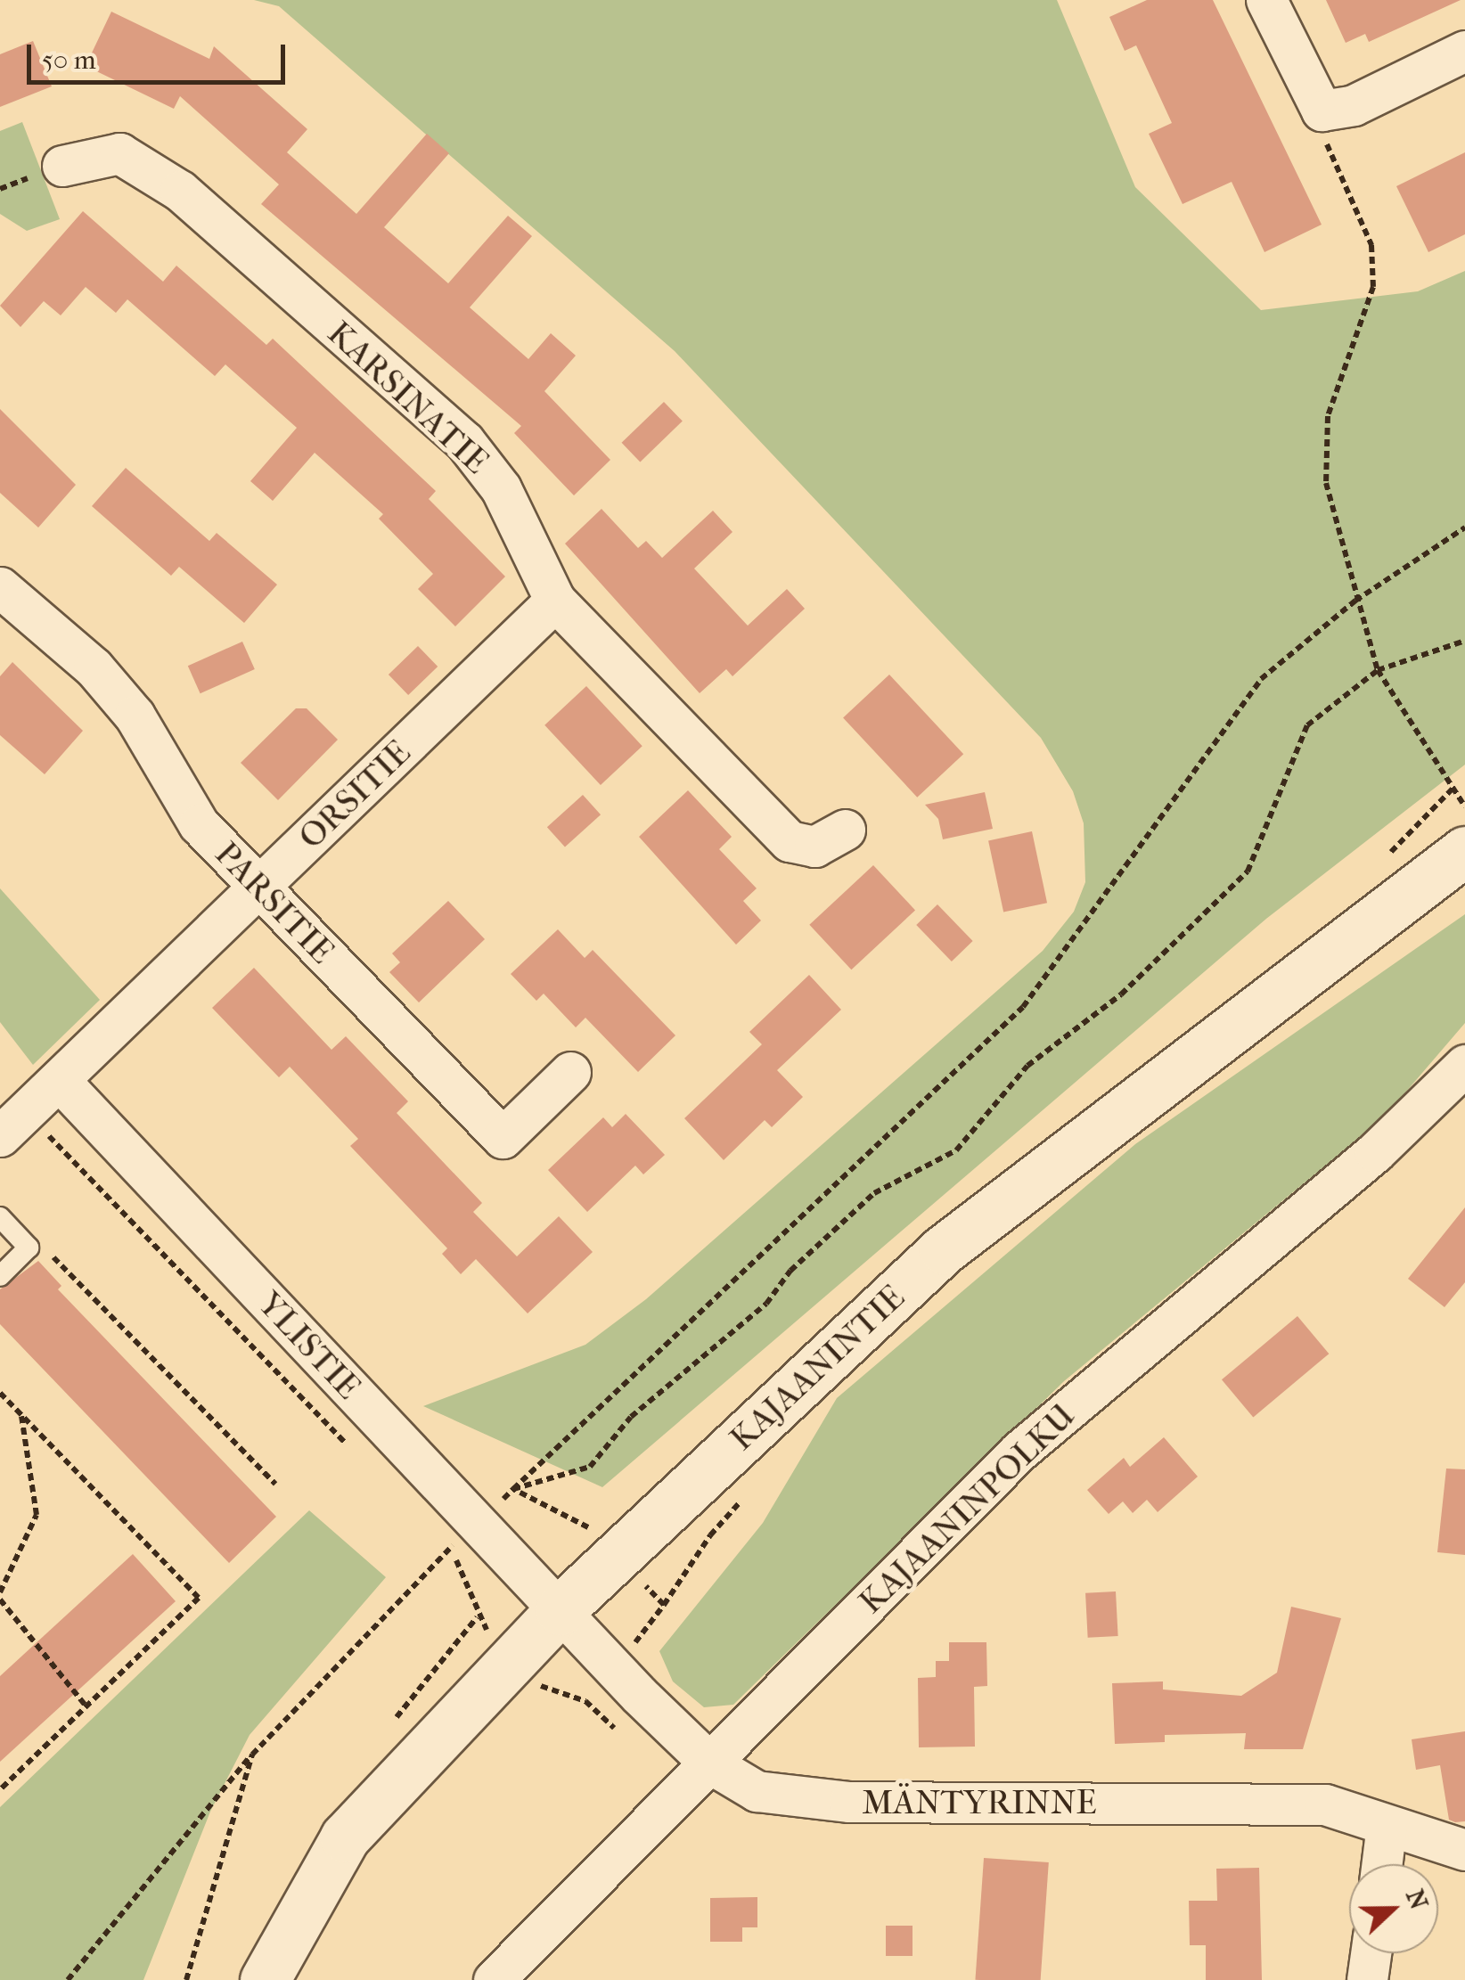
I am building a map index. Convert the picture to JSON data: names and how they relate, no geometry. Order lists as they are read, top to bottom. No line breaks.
{"streets":{"main road":["KAJAANINTIE"],"street":["KARSINATIE","ORSITIE","PARSITIE","YLISTIE","KAJAANINPOLKU","MÄNTYRINNE"]},"crossings":[["KARSINATIE","ORSITIE"],["ORSITIE","PARSITIE"],["ORSITIE","YLISTIE"],["YLISTIE","KAJAANINTIE"],["YLISTIE","MÄNTYRINNE"],["KAJAANINTIE","MÄNTYRINNE"],["KAJAANINPOLKU","MÄNTYRINNE"]],"scale_bar":"50 m","north":"right"}
